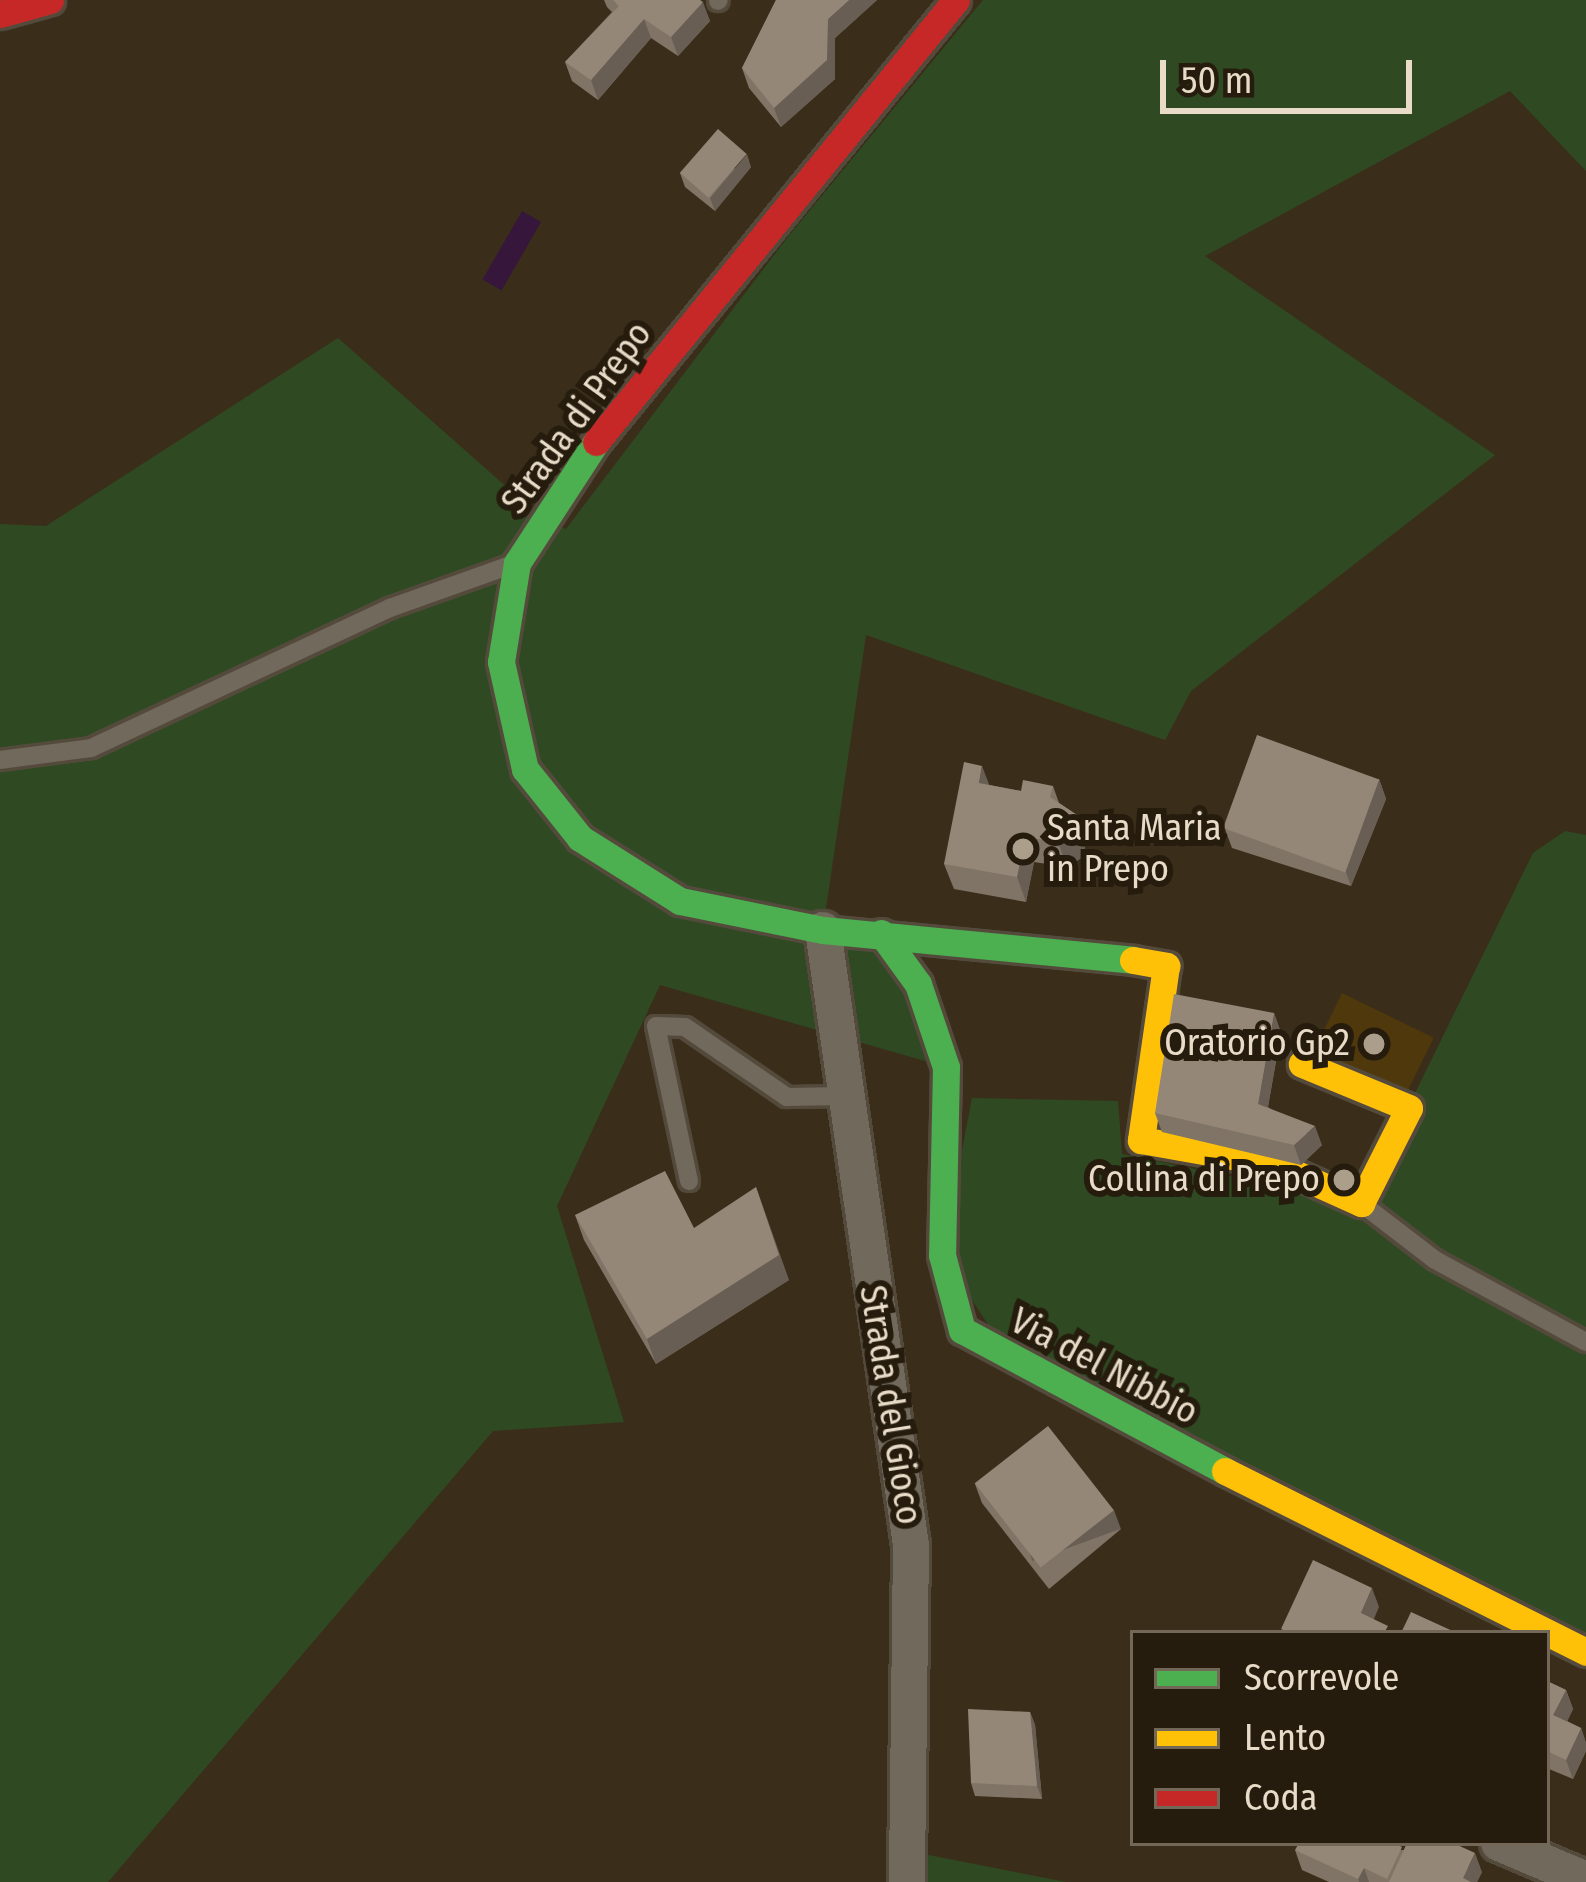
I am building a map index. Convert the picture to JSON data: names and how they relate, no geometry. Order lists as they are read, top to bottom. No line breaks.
{"streets":{"street":["Strada di Prepo","Via del Nibbio","Strada del Gioco"]},"crossings":[["Strada di Prepo","Via del Nibbio"],["Strada di Prepo","Strada del Gioco"]],"places":["Santa Maria in Prepo","Oratorio Gp2","Collina di Prepo"],"legend":["Scorrevole","Lento","Coda"],"scale_bar":"50 m"}
